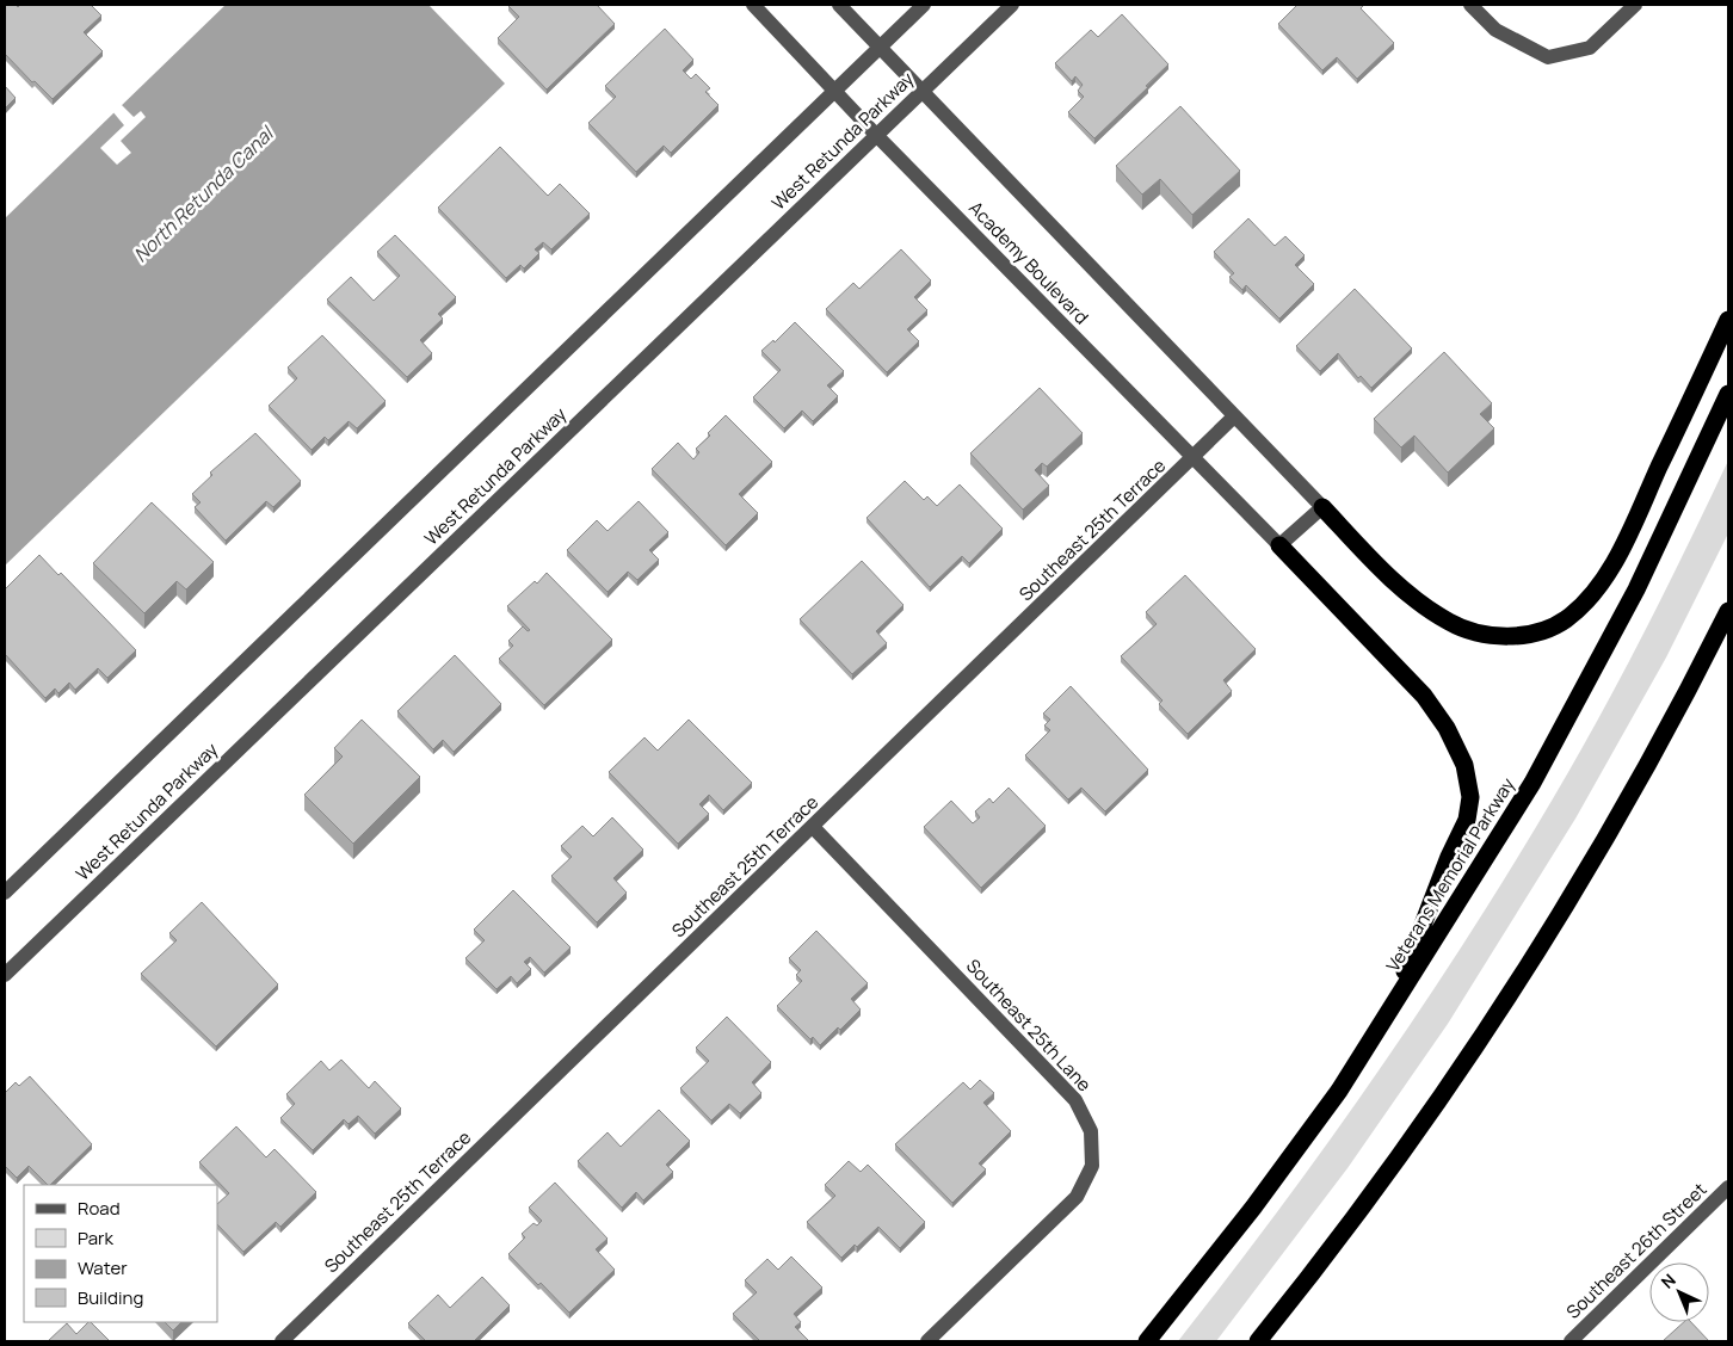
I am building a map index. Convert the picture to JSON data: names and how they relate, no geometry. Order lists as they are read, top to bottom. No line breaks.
{"streets":{"highway":["Veterans Memorial Parkway"],"street":["West Retunda Parkway","Academy Boulevard","Southeast 25th Terrace","Southeast 25th Lane","Southeast 26th Street"]},"crossings":[["West Retunda Parkway","Academy Boulevard"],["Academy Boulevard","Southeast 25th Terrace"],["Southeast 25th Terrace","Southeast 25th Lane"]],"water":["North Retunda Canal"],"legend":["Road","Park","Water","Building"],"north":"top left"}
